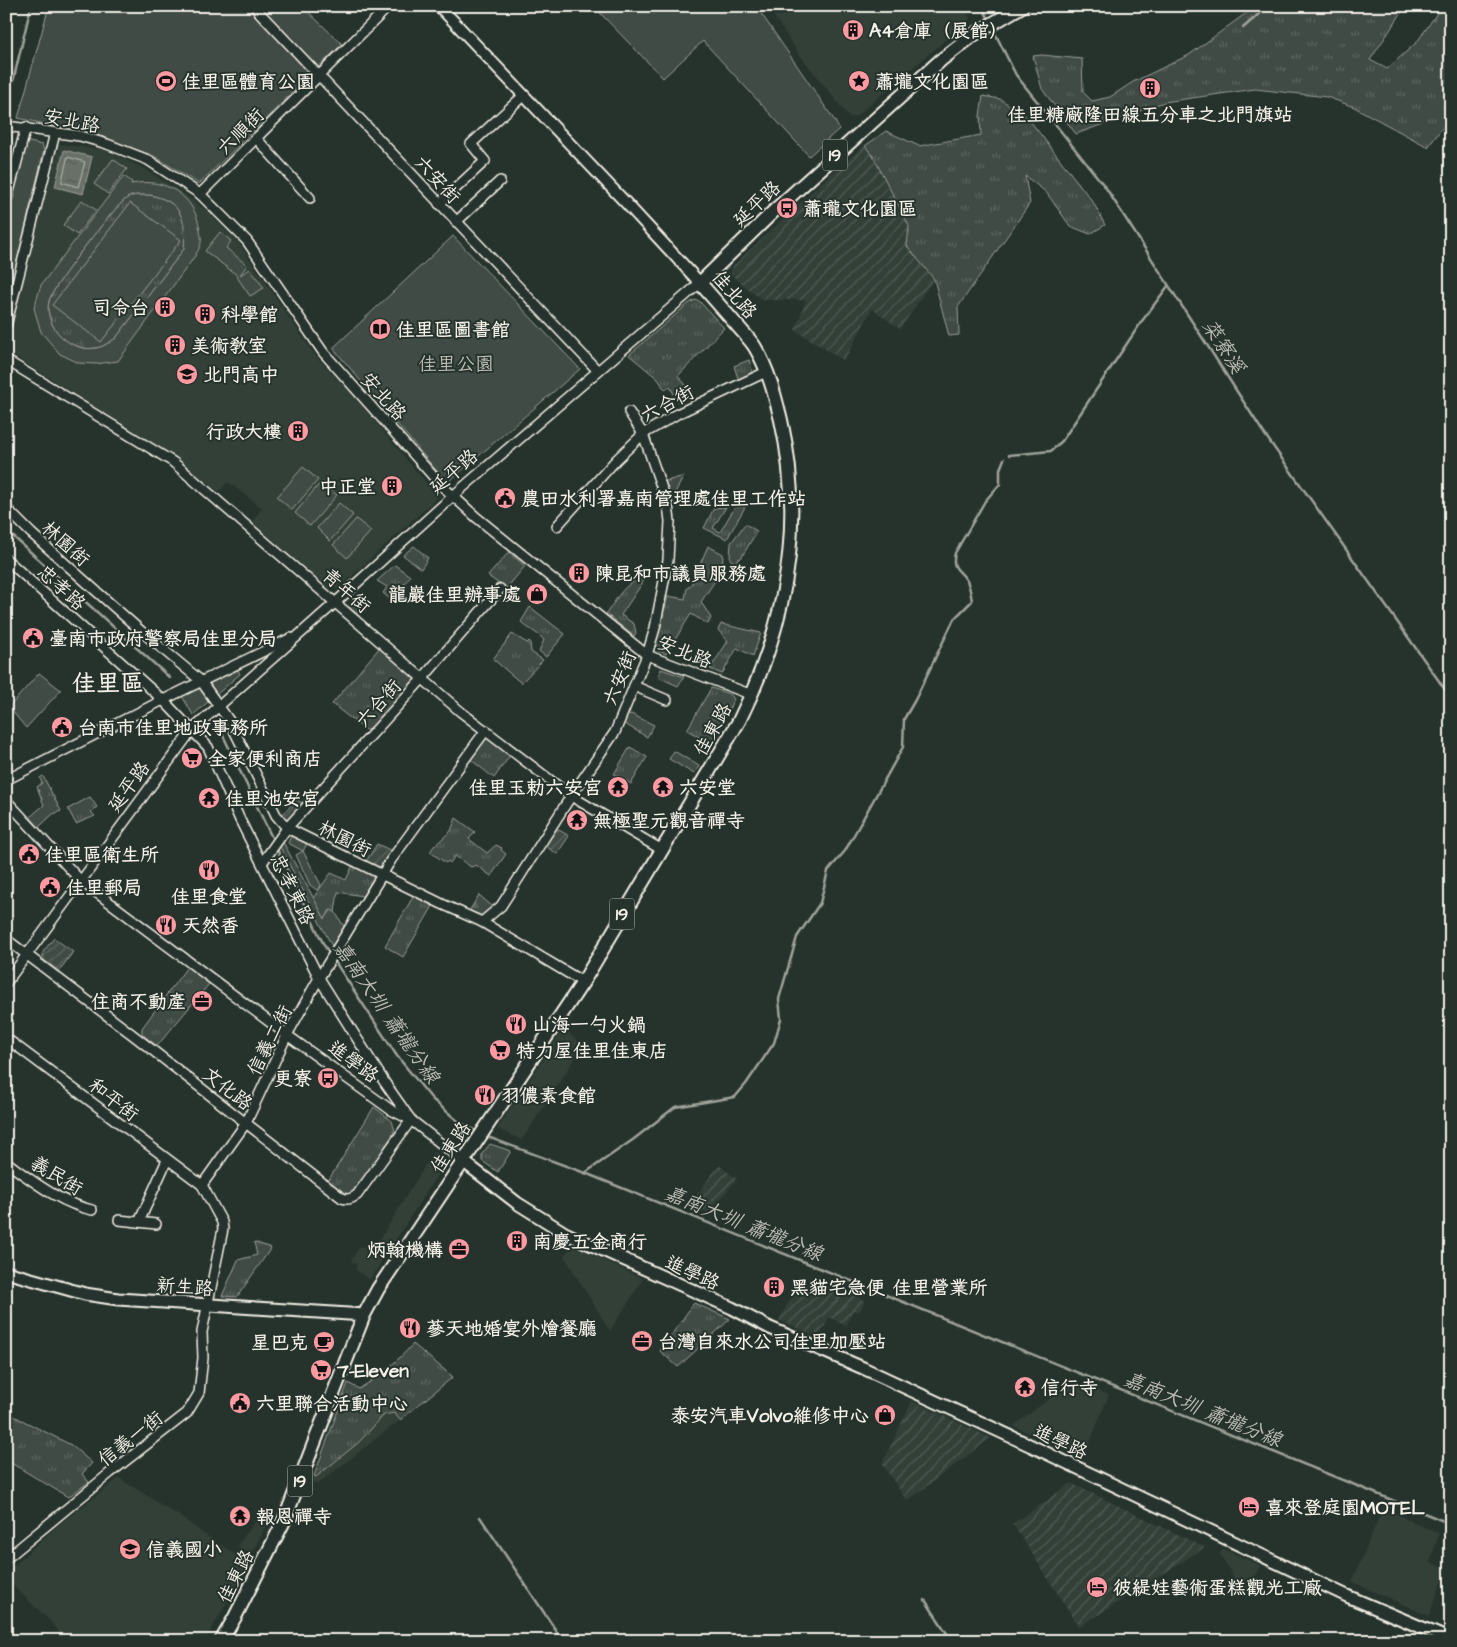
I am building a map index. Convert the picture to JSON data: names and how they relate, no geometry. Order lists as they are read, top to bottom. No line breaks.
{"streets":{"main road":["19","延平路","佳北路","佳東路","進學路","新生路"],"street":["安北路","六順街","六安街","六合街","林園街","忠孝路","青年街","忠孝東路","信義二街","文化路","和平街","義民街","信義一街"]},"crossings":[["安北路","六順街"],["安北路","六安街"],["安北路","延平路"],["安北路","佳北路"],["安北路","佳東路"],["六順街","六安街"],["六安街","延平路"],["六安街","六合街"],["六安街","林園街"],["六安街","青年街"],["延平路","佳北路"],["延平路","林園街"],["延平路","青年街"],["延平路","忠孝東路"],["延平路","進學路"],["延平路","文化路"],["佳北路","六合街"],["佳北路","佳東路"],["六合街","林園街"],["六合街","青年街"],["六合街","忠孝東路"],["林園街","佳東路"],["林園街","信義二街"],["忠孝路","忠孝東路"],["青年街","佳東路"],["佳東路","進學路"],["佳東路","新生路"],["忠孝東路","信義二街"],["忠孝東路","進學路"],["忠孝東路","文化路"],["信義二街","進學路"],["信義二街","文化路"],["信義二街","和平街"],["進學路","文化路"],["新生路","信義一街"]],"districts":["佳里區"],"water":["菜寮溪","嘉南大圳 蕭壠分線"],"parks":["佳里公園"],"places":{"building":["A4倉庫（展館）","佳里糖廠隆田線五分車之北門旗站","司令台","科學館","美術教室","行政大樓","中正堂","陳昆和市議員服務處","南慶五金商行","黑貓宅急便 佳里營業所"],"sports":["佳里區體育公園"],"place":["蕭壠文化園區"],"bus stop":["蕭瓏文化園區","更寮"],"library":["佳里區圖書館"],"school or university":["北門高中","信義國小"],"public building":["農田水利署嘉南管理處佳里工作站","臺南市政府警察局佳里分局","台南市佳里地政事務所","佳里區衛生所","佳里郵局","六里聯合活動中心"],"shop":["龍巖佳里辦事處","泰安汽車Volvo維修中心"],"supermarket":["全家便利商店","特力屋佳里佳東店","7-Eleven"],"temple":["佳里玉勅六安宮","六安堂","佳里池安宮","無極聖元觀音禪寺","信行寺","報恩禪寺"],"restaurant":["佳里食堂","天然香","山海一勺火鍋","羽儂素食館","蔘天地婚宴外燴餐廳"],"office":["住商不動產","炳翰機構","台灣自來水公司佳里加壓站"],"cafe":["星巴克"],"hotel":["喜來登庭園MOTEL","彼緹娃藝術蛋糕觀光工廠"]}}
